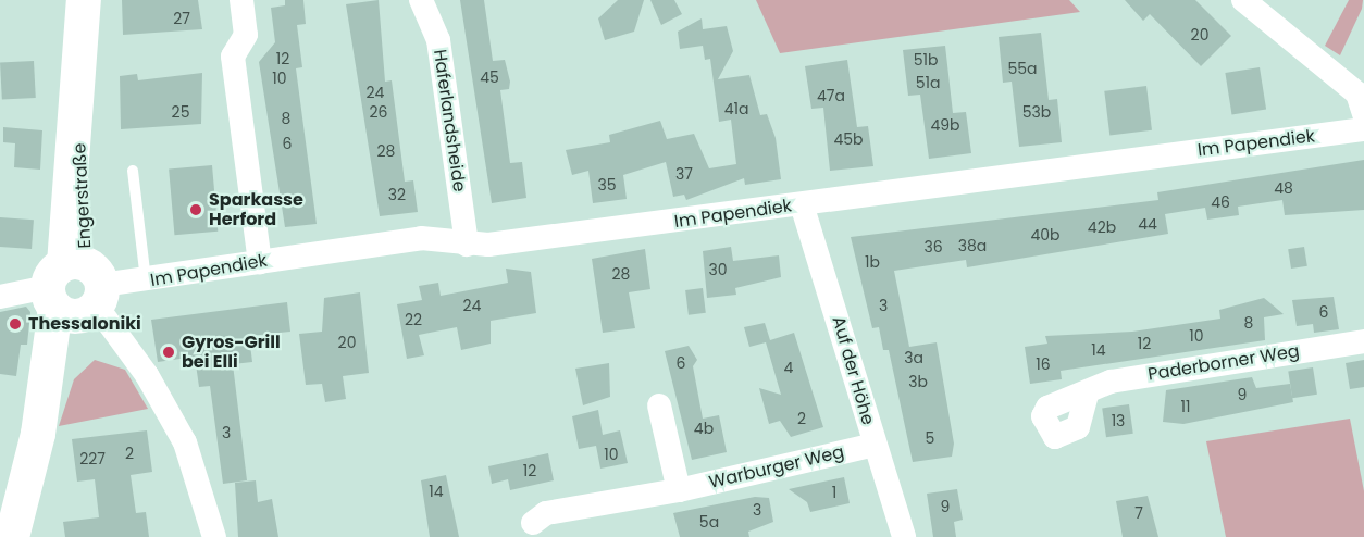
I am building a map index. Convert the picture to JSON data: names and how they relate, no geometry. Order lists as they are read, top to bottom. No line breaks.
{"streets":{"main road":["Engerstraße"],"street":["Haferlandsheide","Im Papendiek","Paderborner Weg","Auf der Höhe","Warburger Weg"]},"crossings":[["Haferlandsheide","Im Papendiek"],["Im Papendiek","Engerstraße"],["Im Papendiek","Auf der Höhe"],["Auf der Höhe","Warburger Weg"]],"places":["Sparkasse Herford","Thessaloniki","Gyros-Grill bei Elli"],"house_numbers":["27","20","12","51b","55a","45","10","51a","24","47a","41a","25","26","53b","8","49b","45b","6","28","37","35","48","32","46","44","42b","40b","38a","36","1b","30","28","24","3","6","22","8","10","20","12","14","3a","6","16","4","3b","9","11","2","13","4b","3","5","2","10","227","12","14","1","9","3","7","5a"]}
